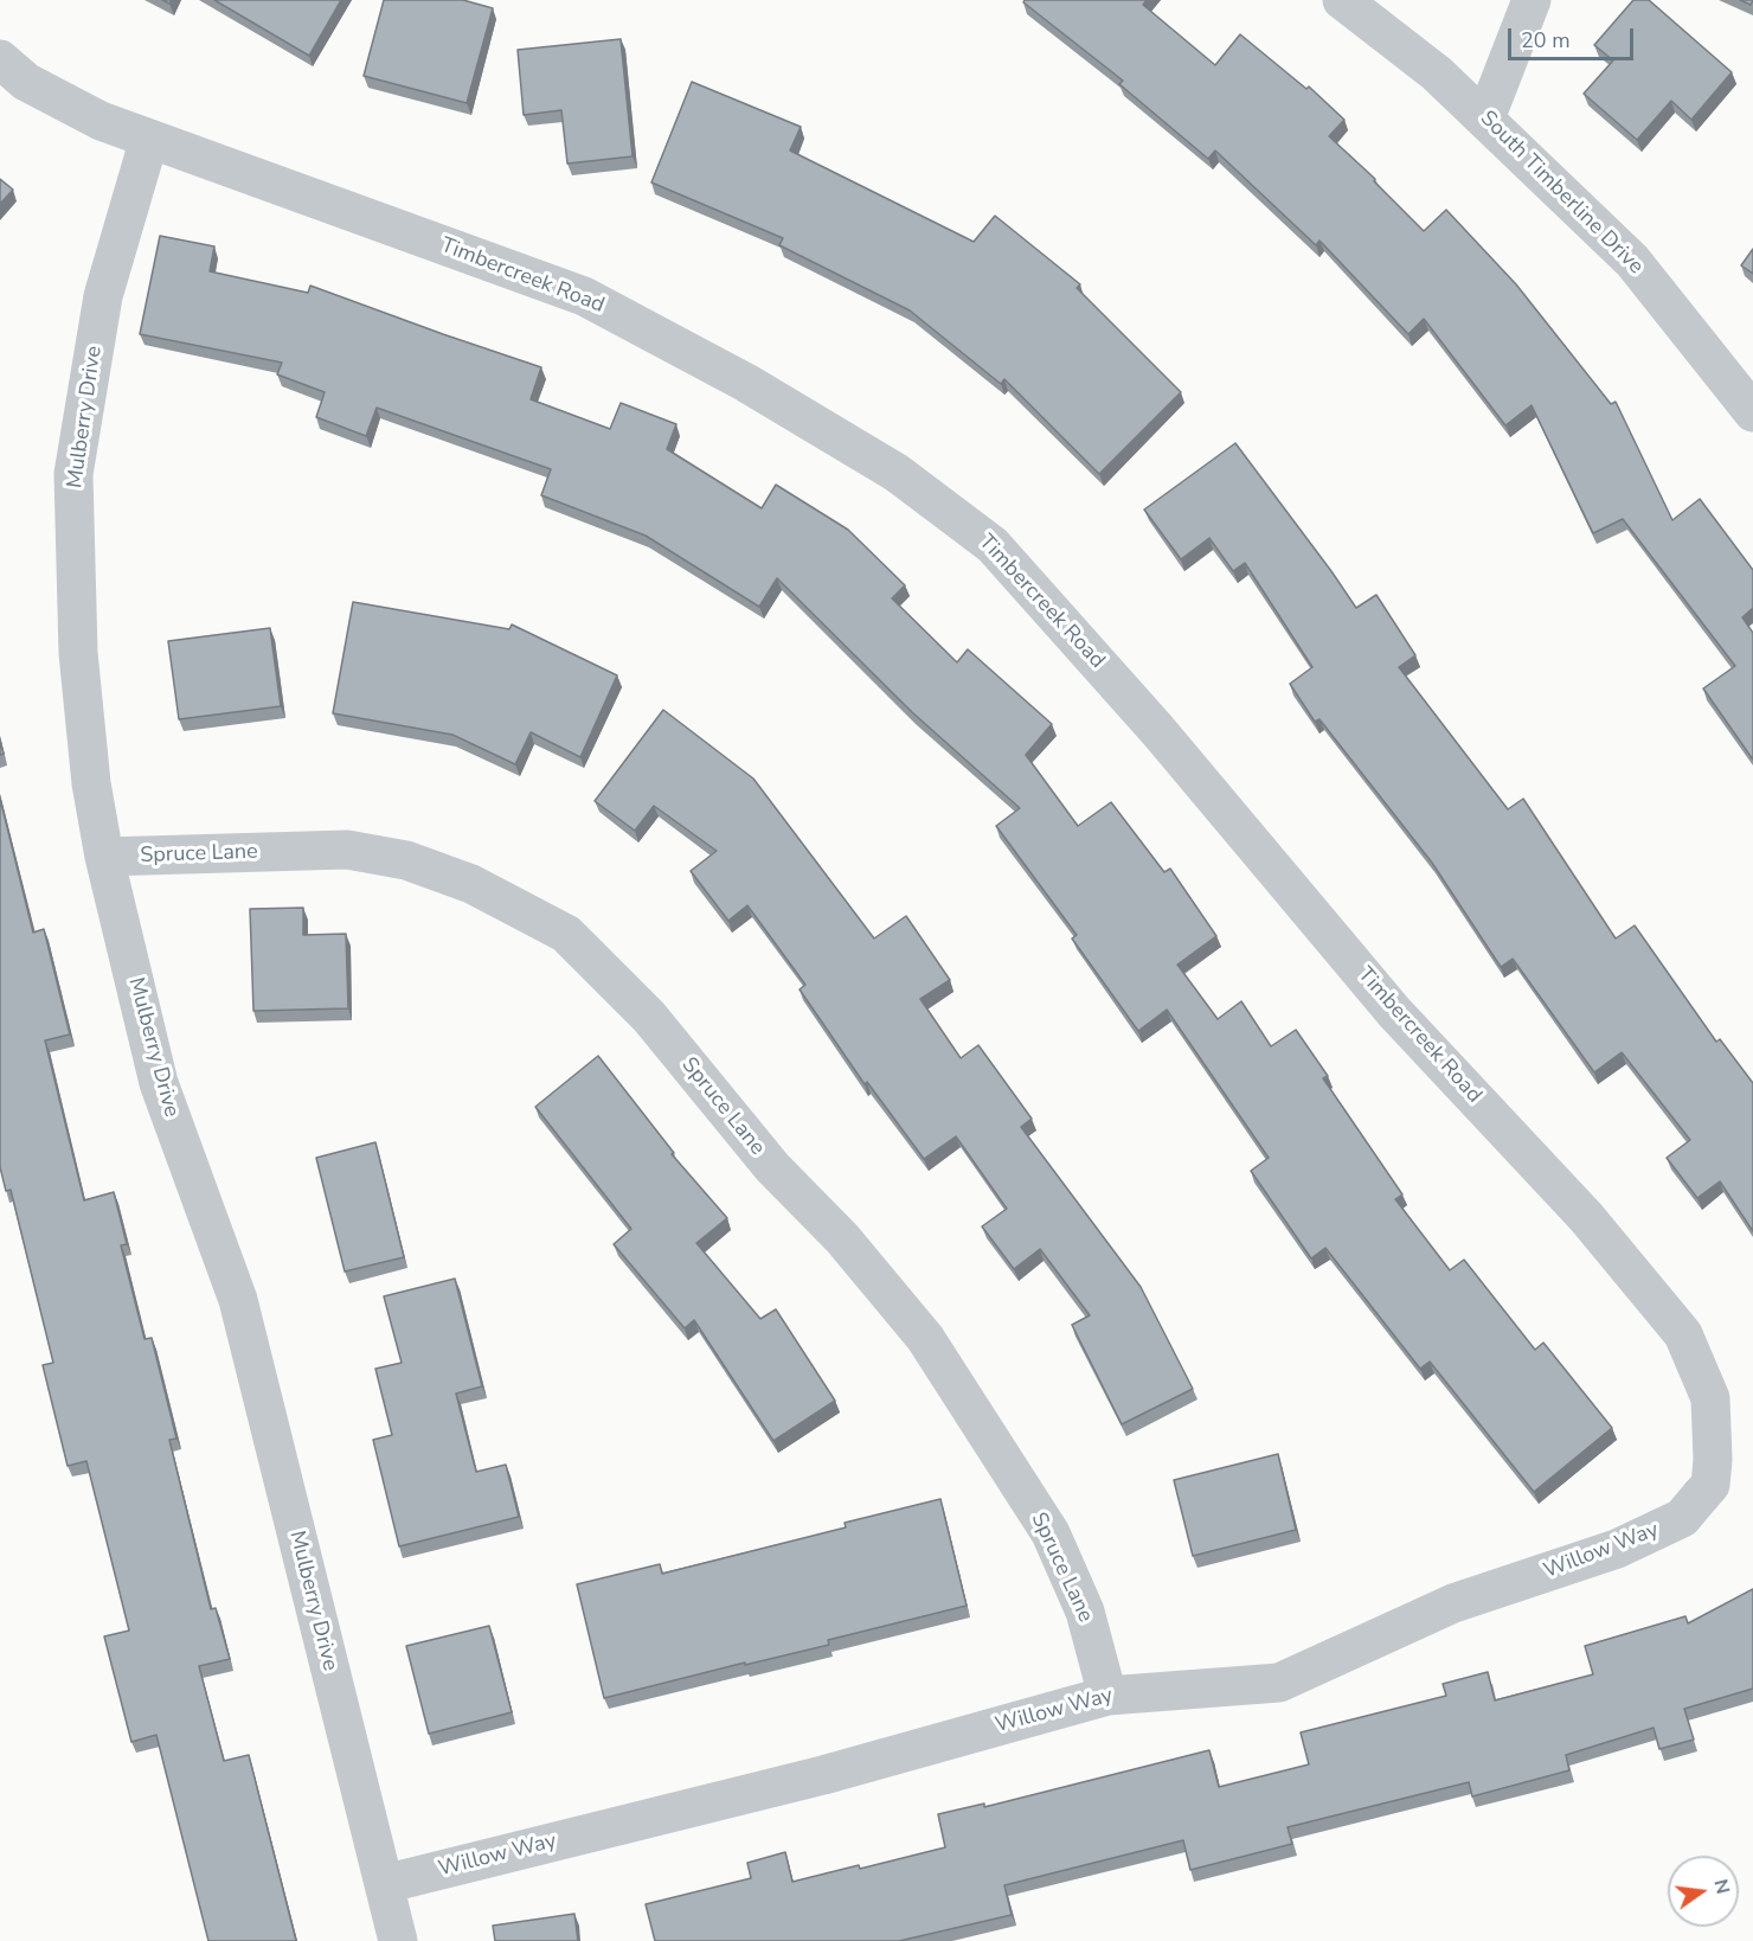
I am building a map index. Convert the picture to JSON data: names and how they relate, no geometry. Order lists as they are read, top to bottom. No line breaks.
{"streets":{"street":["South Timberline Drive","Timbercreek Road","Mulberry Drive","Spruce Lane","Willow Way"]},"crossings":[["Timbercreek Road","Mulberry Drive"],["Timbercreek Road","Willow Way"],["Mulberry Drive","Spruce Lane"],["Mulberry Drive","Willow Way"],["Spruce Lane","Willow Way"]],"scale_bar":"20 m","north":"right"}
